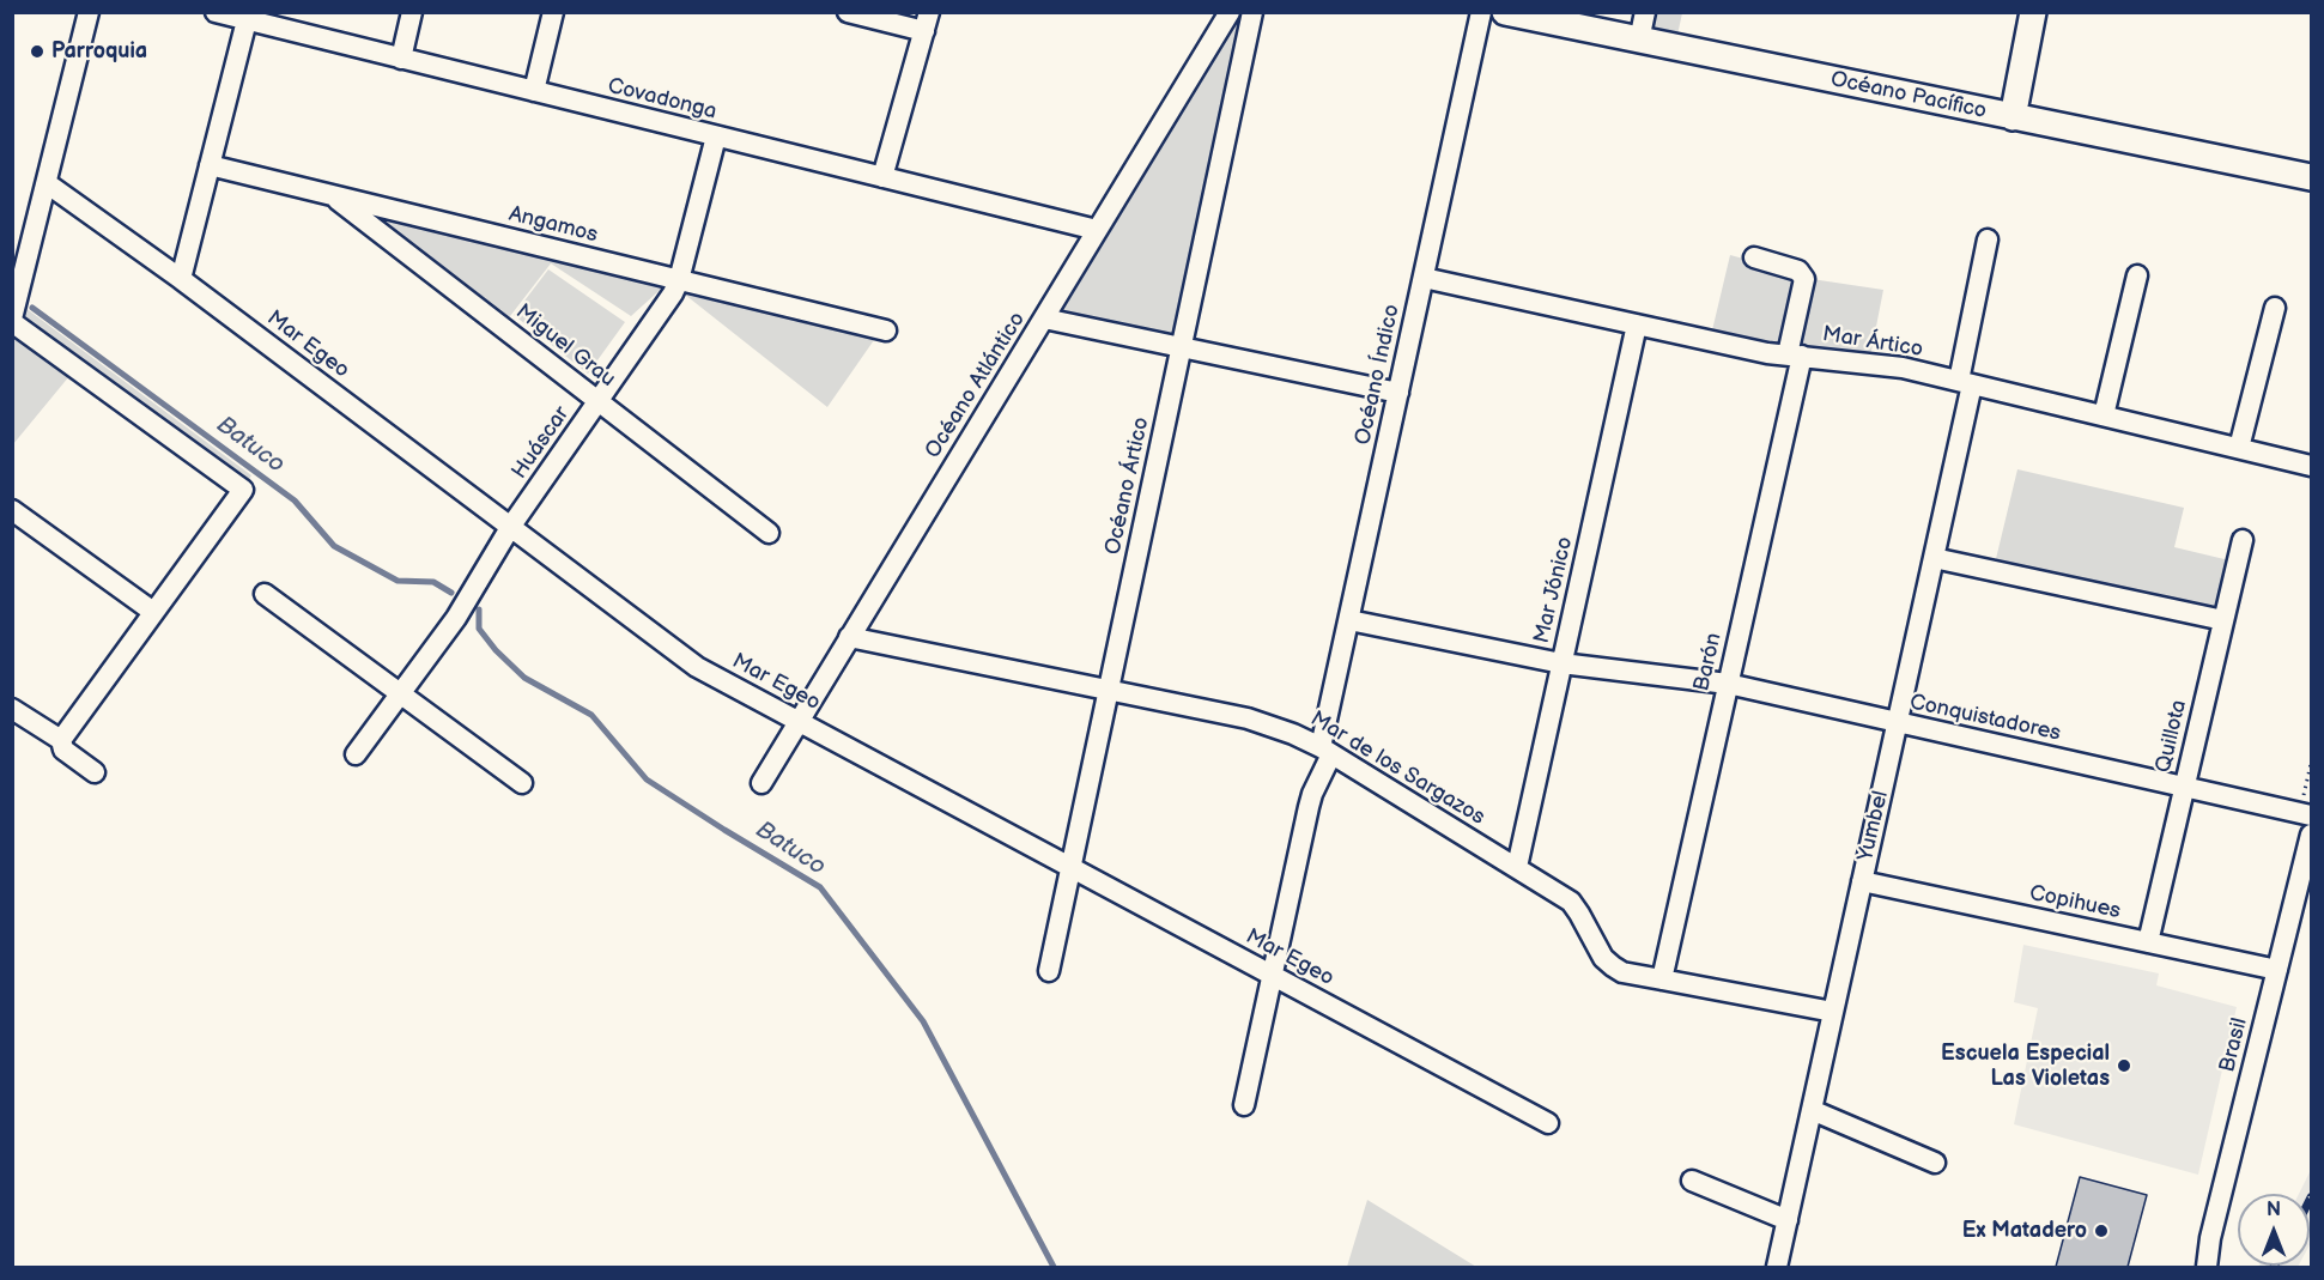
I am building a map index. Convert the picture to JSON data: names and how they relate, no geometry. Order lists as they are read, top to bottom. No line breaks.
{"streets":{"street":["Océano Pacífico","Covadonga","Angamos","Mar Ártico","Mar Egeo","Miguel Grau","Océano Índico","Océano Atlántico","Huáscar","Océano Ártico","Mar Jónico","Barón","Conquistadores","Quillota","Mar de los Sargazos","Yumbel","Copihues","Brasil"]},"crossings":[["Covadonga","Océano Atlántico"],["Covadonga","Huáscar"],["Angamos","Miguel Grau"],["Angamos","Huáscar"],["Mar Ártico","Océano Índico"],["Mar Ártico","Mar Jónico"],["Mar Ártico","Barón"],["Mar Ártico","Yumbel"],["Mar Egeo","Océano Índico"],["Mar Egeo","Océano Atlántico"],["Mar Egeo","Huáscar"],["Mar Egeo","Océano Ártico"],["Miguel Grau","Huáscar"],["Océano Índico","Conquistadores"],["Océano Índico","Mar de los Sargazos"],["Océano Atlántico","Mar de los Sargazos"],["Océano Ártico","Mar de los Sargazos"],["Mar Jónico","Conquistadores"],["Mar Jónico","Mar de los Sargazos"],["Barón","Conquistadores"],["Barón","Mar de los Sargazos"],["Conquistadores","Quillota"],["Conquistadores","Yumbel"],["Quillota","Copihues"],["Mar de los Sargazos","Yumbel"],["Yumbel","Copihues"],["Copihues","Brasil"]],"water":["Batuco"],"places":["Parroquia","Escuela Especial Las Violetas","Ex Matadero"],"north":"top"}
